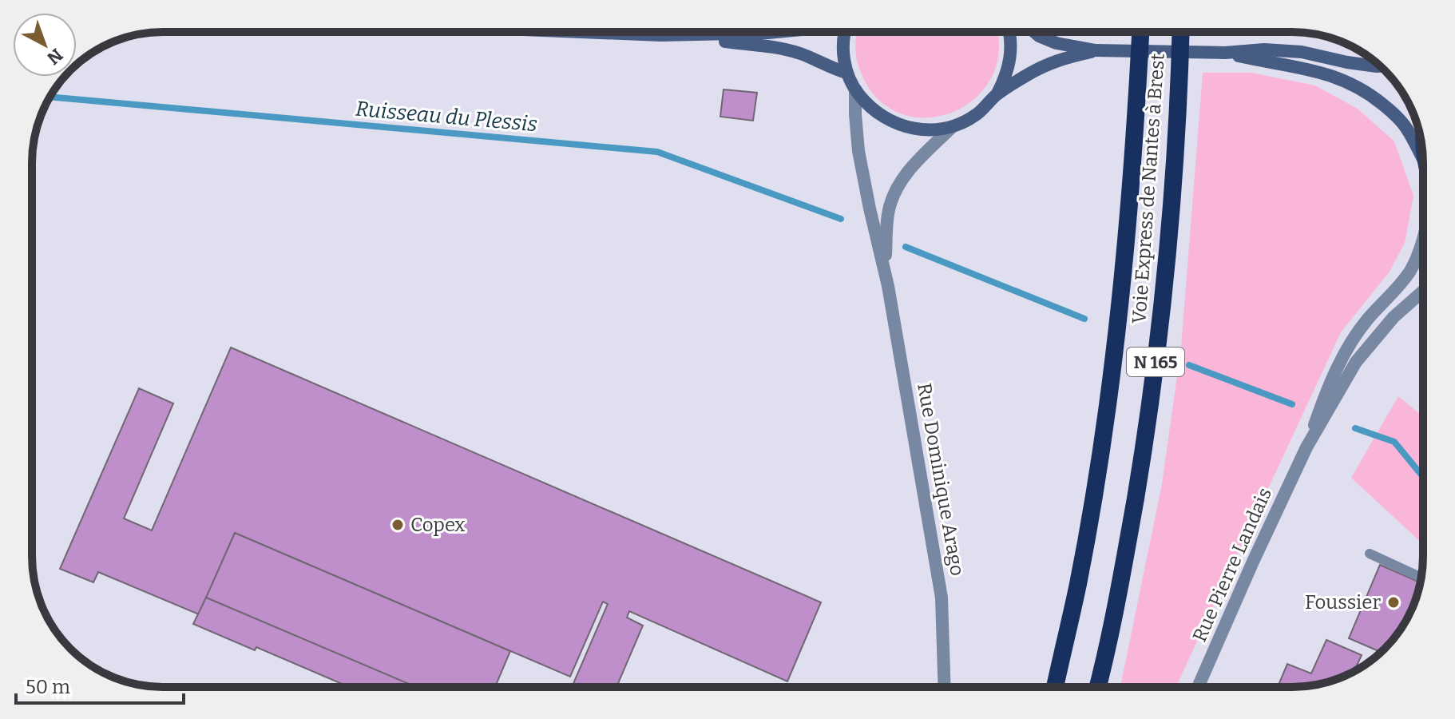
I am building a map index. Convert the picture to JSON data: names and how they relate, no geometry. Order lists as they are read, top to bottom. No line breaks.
{"streets":{"highway":["Voie Express de Nantes à Brest","N 165"],"street":["Rue Dominique Arago","Rue Pierre Landais"]},"water":["Ruisseau du Plessis"],"places":["Copex","Foussier"],"scale_bar":"50 m","north":"bottom right"}
